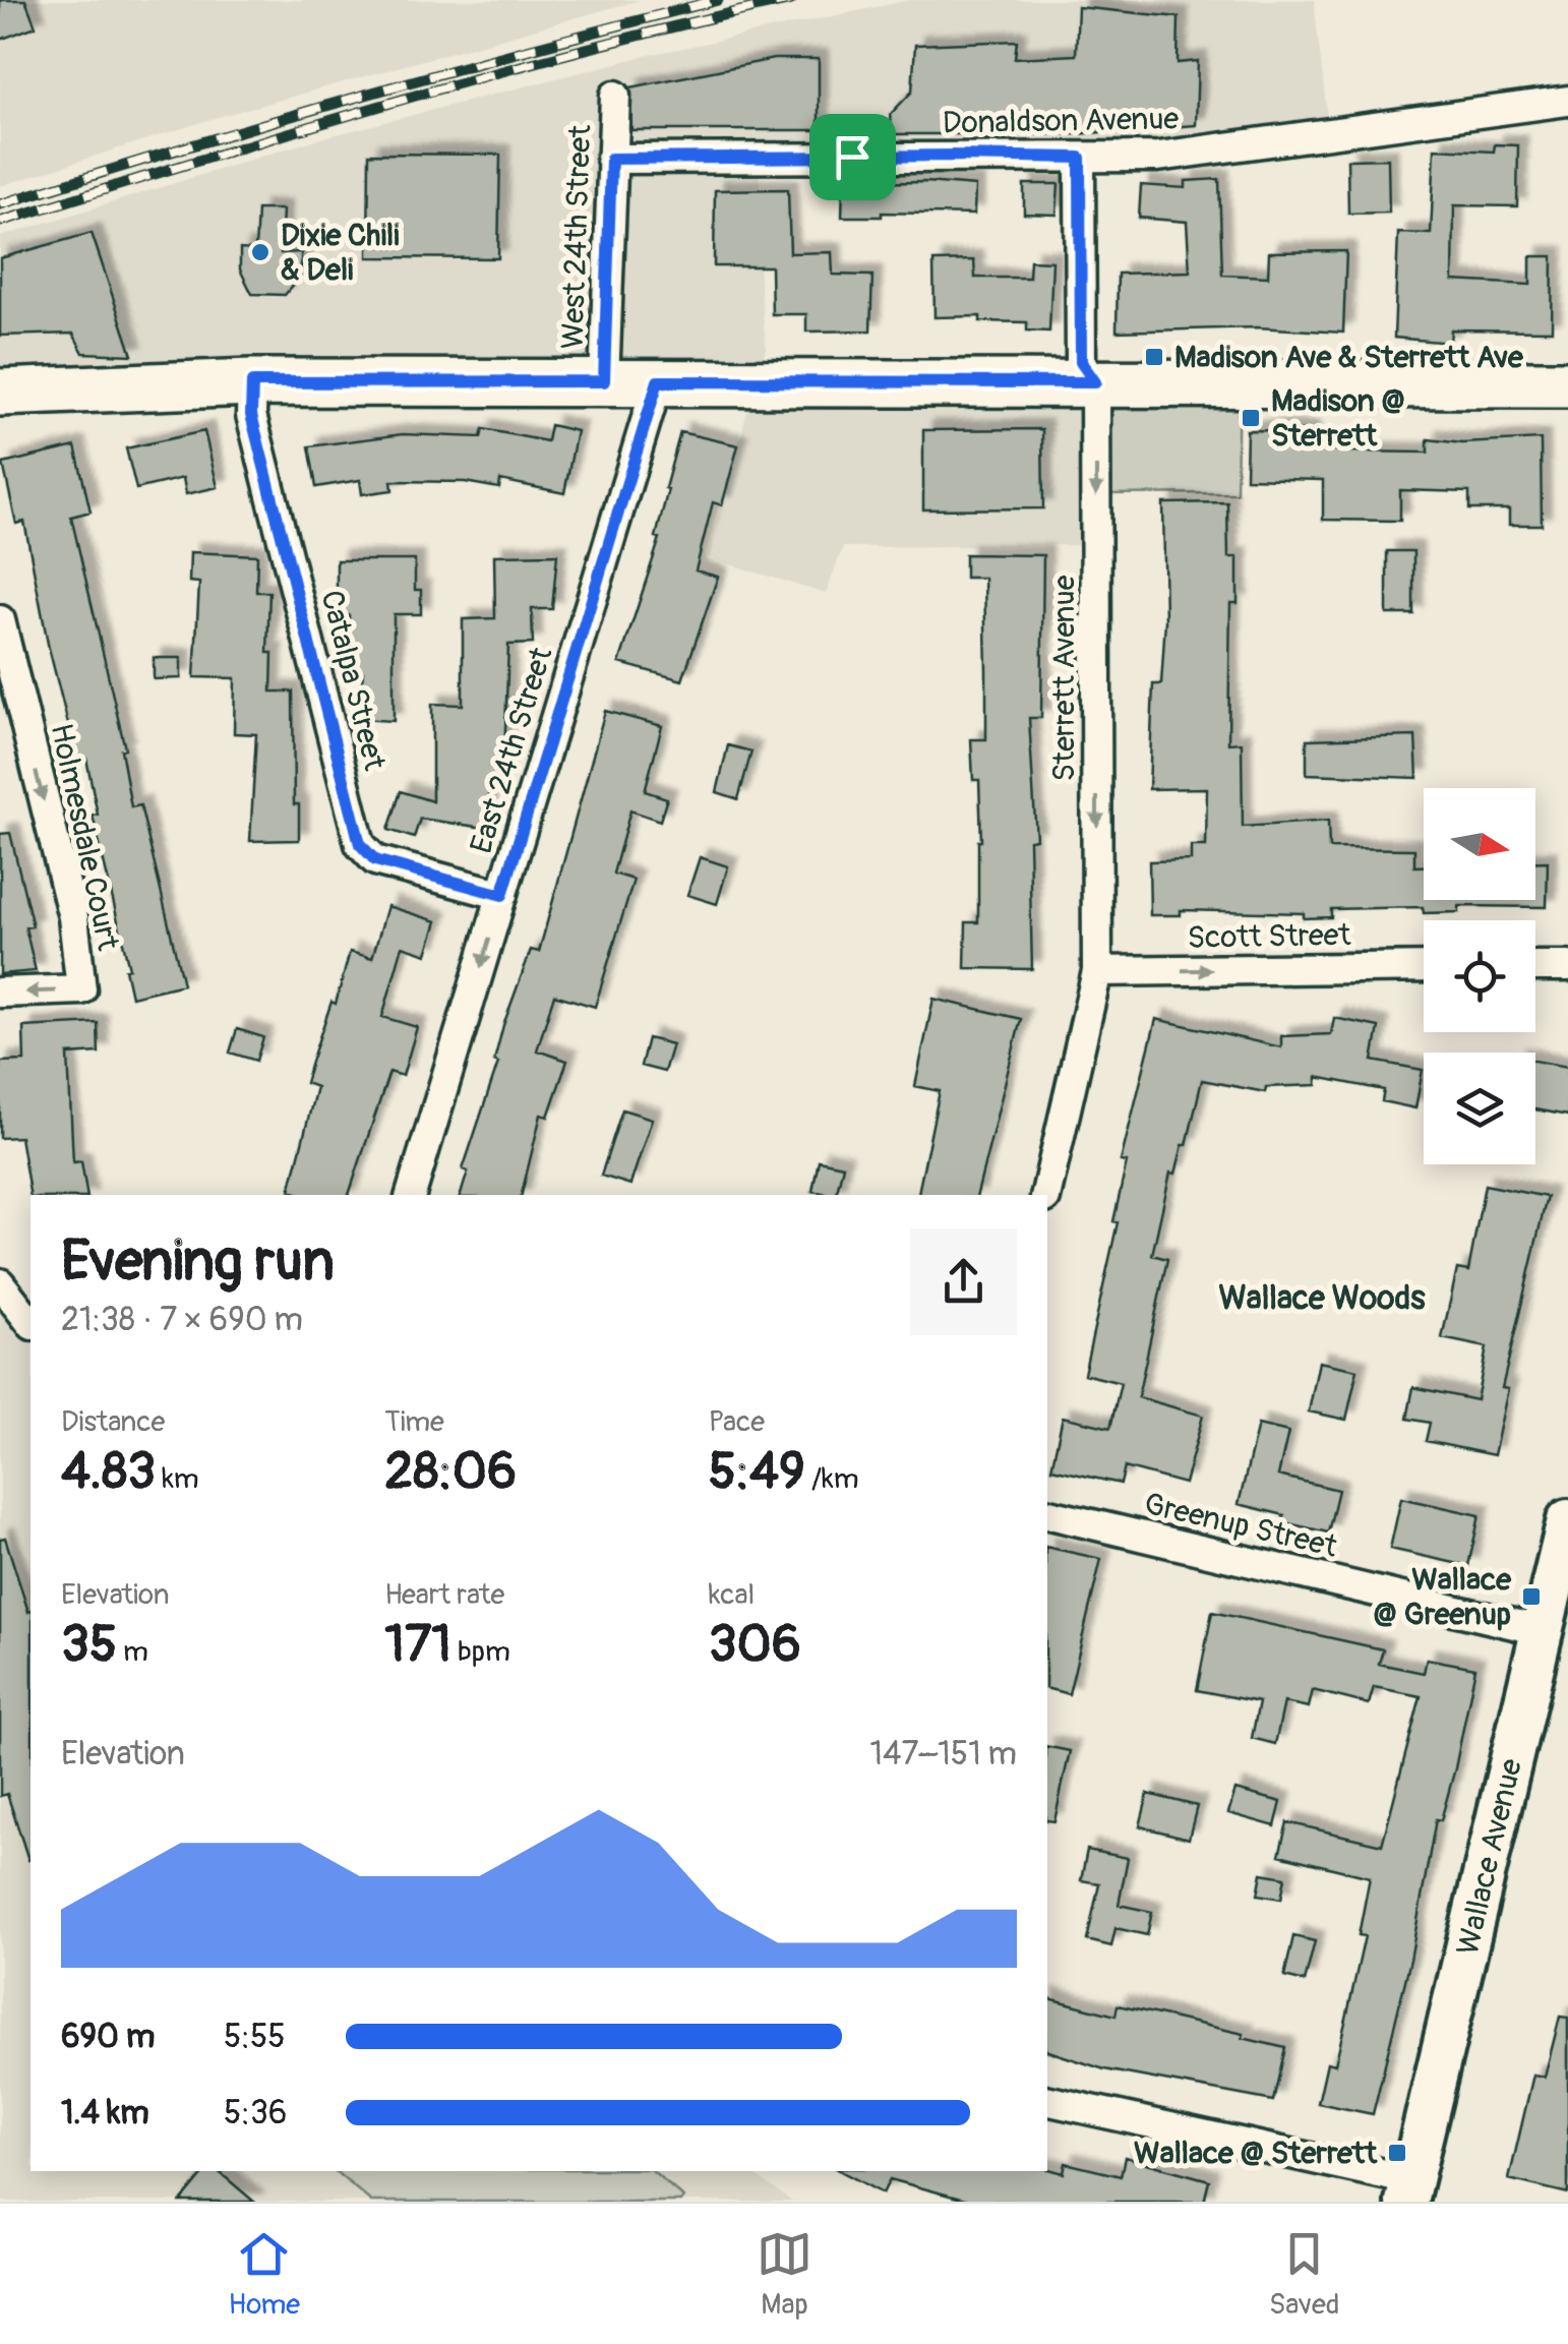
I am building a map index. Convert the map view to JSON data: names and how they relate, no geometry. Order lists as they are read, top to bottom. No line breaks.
{"streets":{"street":["Donaldson Avenue","West 24th Street","Sterrett Avenue","Catalpa Street","East 24th Street","Holmesdale Court","Scott Street","Greenup Street","Wallace Avenue"]},"crossings":[["Donaldson Avenue","West 24th Street"],["Donaldson Avenue","Sterrett Avenue"],["Sterrett Avenue","Scott Street"],["Catalpa Street","East 24th Street"],["Greenup Street","Wallace Avenue"]],"one_way":["Sterrett Avenue","East 24th Street","Holmesdale Court","Scott Street"],"districts":["Wallace Woods"],"places":{"other":["Dixie Chili & Deli"],"transit":["Madison Ave & Sterrett Ave","Madison @ Sterrett","Wallace @ Greenup","Wallace @ Sterrett"]},"north":"right","page":{"heading":["Evening run","21:38 · 7 × 690 m"],"stats":[["Distance","4.83 km"],["Time","28:06"],["Pace","5:49 /km"],["Elevation","35 m"],["Heart rate","171 bpm"],["kcal","306"]],"chart":["Elevation","147–151 m"],"list":[{"name":"690 m","note":"5:55"},{"name":"1.4 km","note":"5:36"}],"tabs":["Home","Map","Saved"]}}
